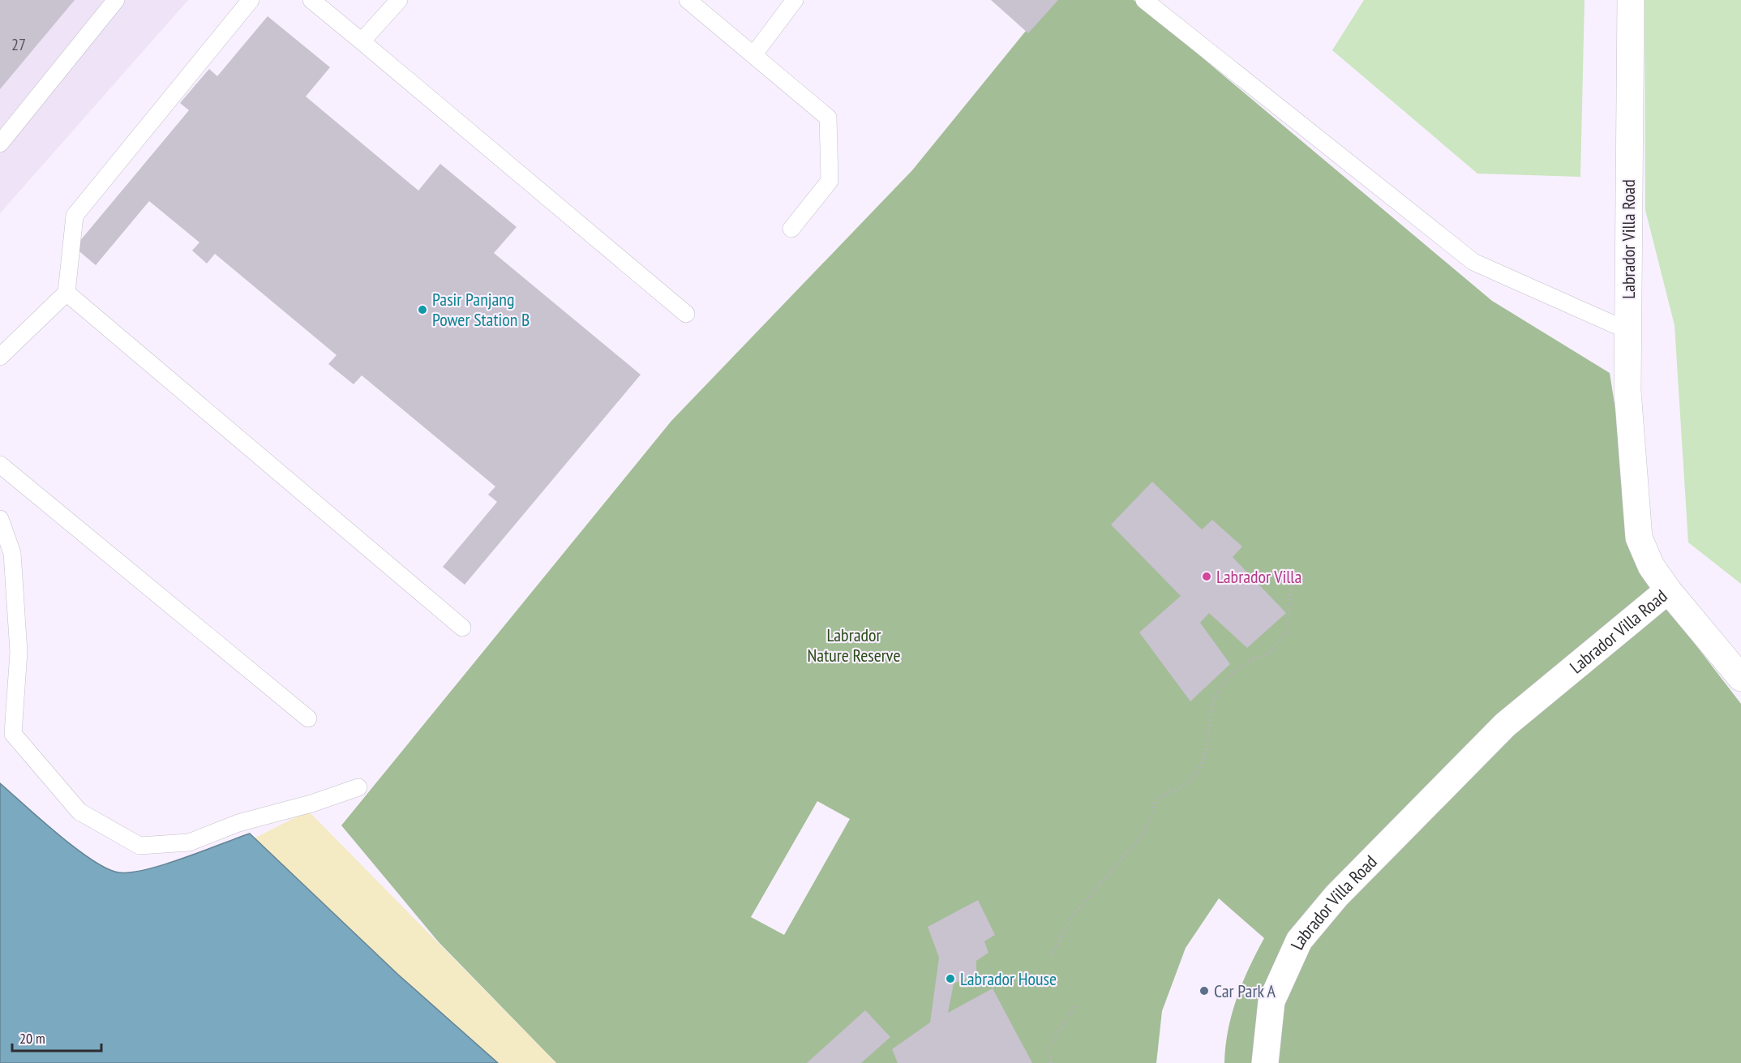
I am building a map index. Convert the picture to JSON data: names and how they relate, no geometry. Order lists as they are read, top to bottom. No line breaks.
{"streets":{"street":["Labrador Villa Road"]},"parks":["Labrador Nature Reserve"],"places":["Pasir Panjang Power Station B","Labrador Villa","Labrador House","Car Park A"],"house_numbers":["27"],"scale_bar":"20 m"}
